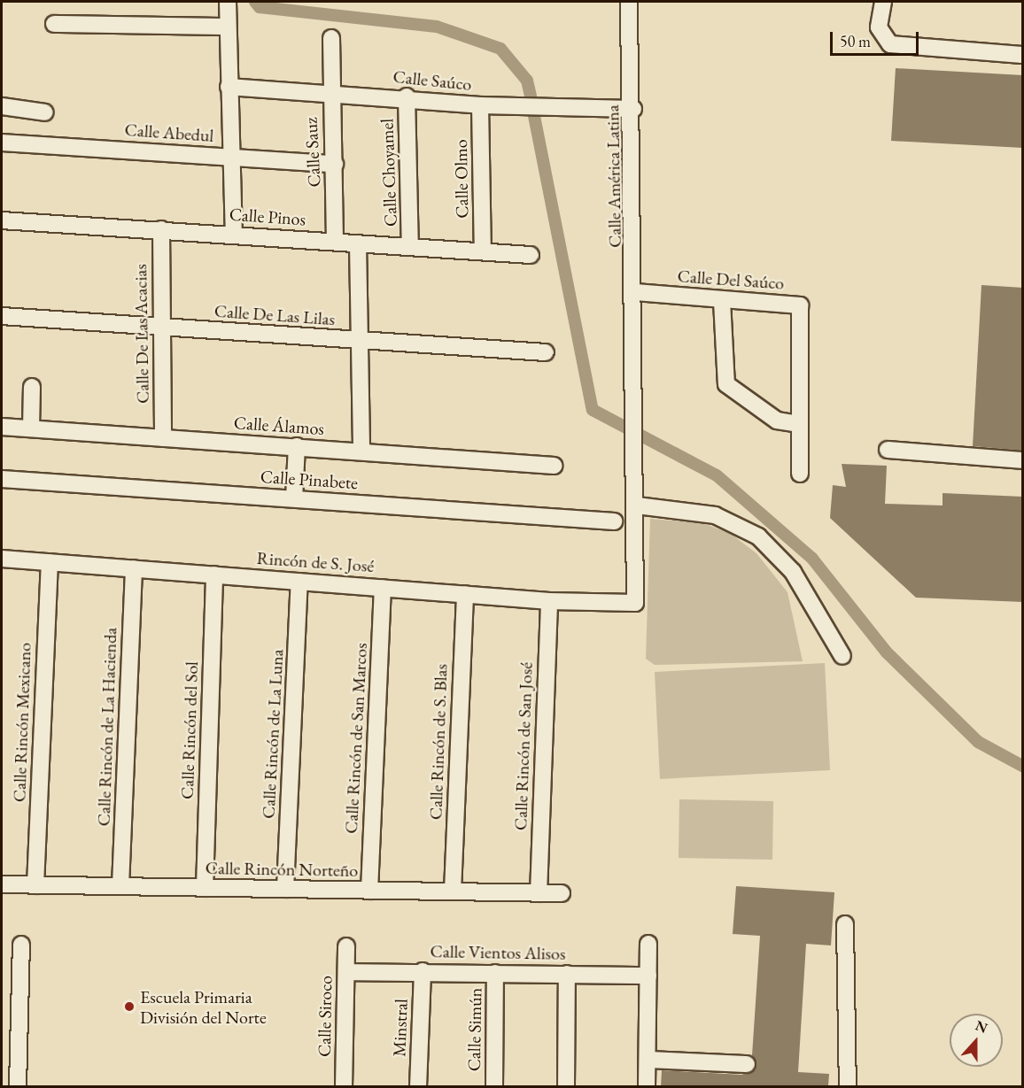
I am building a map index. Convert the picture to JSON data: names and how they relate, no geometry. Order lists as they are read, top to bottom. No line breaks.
{"streets":{"street":["Calle Saúco","Calle Abedul","Calle Sauz","Calle Choyamel","Calle América Latina","Calle Olmo","Calle Pinos","Calle Del Saúco","Calle De Las Lilas","Calle De Las Acacias","Calle Álamos","Calle Pinabete","Rincón de S. José","Calle Rincón Mexicano","Calle Rincón de La Hacienda","Calle Rincón del Sol","Calle Rincón de La Luna","Calle Rincón de San Marcos","Calle Rincón de S. Blas","Calle Rincón de San José","Calle Rincón Norteño","Calle Vientos Alisos","Calle Siroco","Minstral","Calle Simún"]},"crossings":[["Calle Saúco","Calle Sauz"],["Calle Saúco","Calle Choyamel"],["Calle Saúco","Calle América Latina"],["Calle Saúco","Calle Olmo"],["Calle Abedul","Calle Sauz"],["Calle Sauz","Calle Pinos"],["Calle Choyamel","Calle Pinos"],["Calle América Latina","Calle Del Saúco"],["Calle América Latina","Rincón de S. José"],["Calle Olmo","Calle Pinos"],["Calle Pinos","Calle De Las Acacias"],["Calle De Las Lilas","Calle De Las Acacias"],["Calle De Las Acacias","Calle Álamos"],["Rincón de S. José","Calle Rincón Mexicano"],["Rincón de S. José","Calle Rincón de La Hacienda"],["Rincón de S. José","Calle Rincón del Sol"],["Rincón de S. José","Calle Rincón de La Luna"],["Rincón de S. José","Calle Rincón de San Marcos"],["Rincón de S. José","Calle Rincón de S. Blas"],["Rincón de S. José","Calle Rincón de San José"],["Calle Rincón Mexicano","Calle Rincón Norteño"],["Calle Rincón de La Hacienda","Calle Rincón Norteño"],["Calle Rincón del Sol","Calle Rincón Norteño"],["Calle Rincón de La Luna","Calle Rincón Norteño"],["Calle Rincón de San Marcos","Calle Rincón Norteño"],["Calle Rincón de S. Blas","Calle Rincón Norteño"],["Calle Rincón de San José","Calle Rincón Norteño"],["Calle Vientos Alisos","Calle Siroco"],["Calle Vientos Alisos","Minstral"],["Calle Vientos Alisos","Calle Simún"]],"places":["Escuela Primaria División del Norte"],"scale_bar":"50 m","north":"top"}
